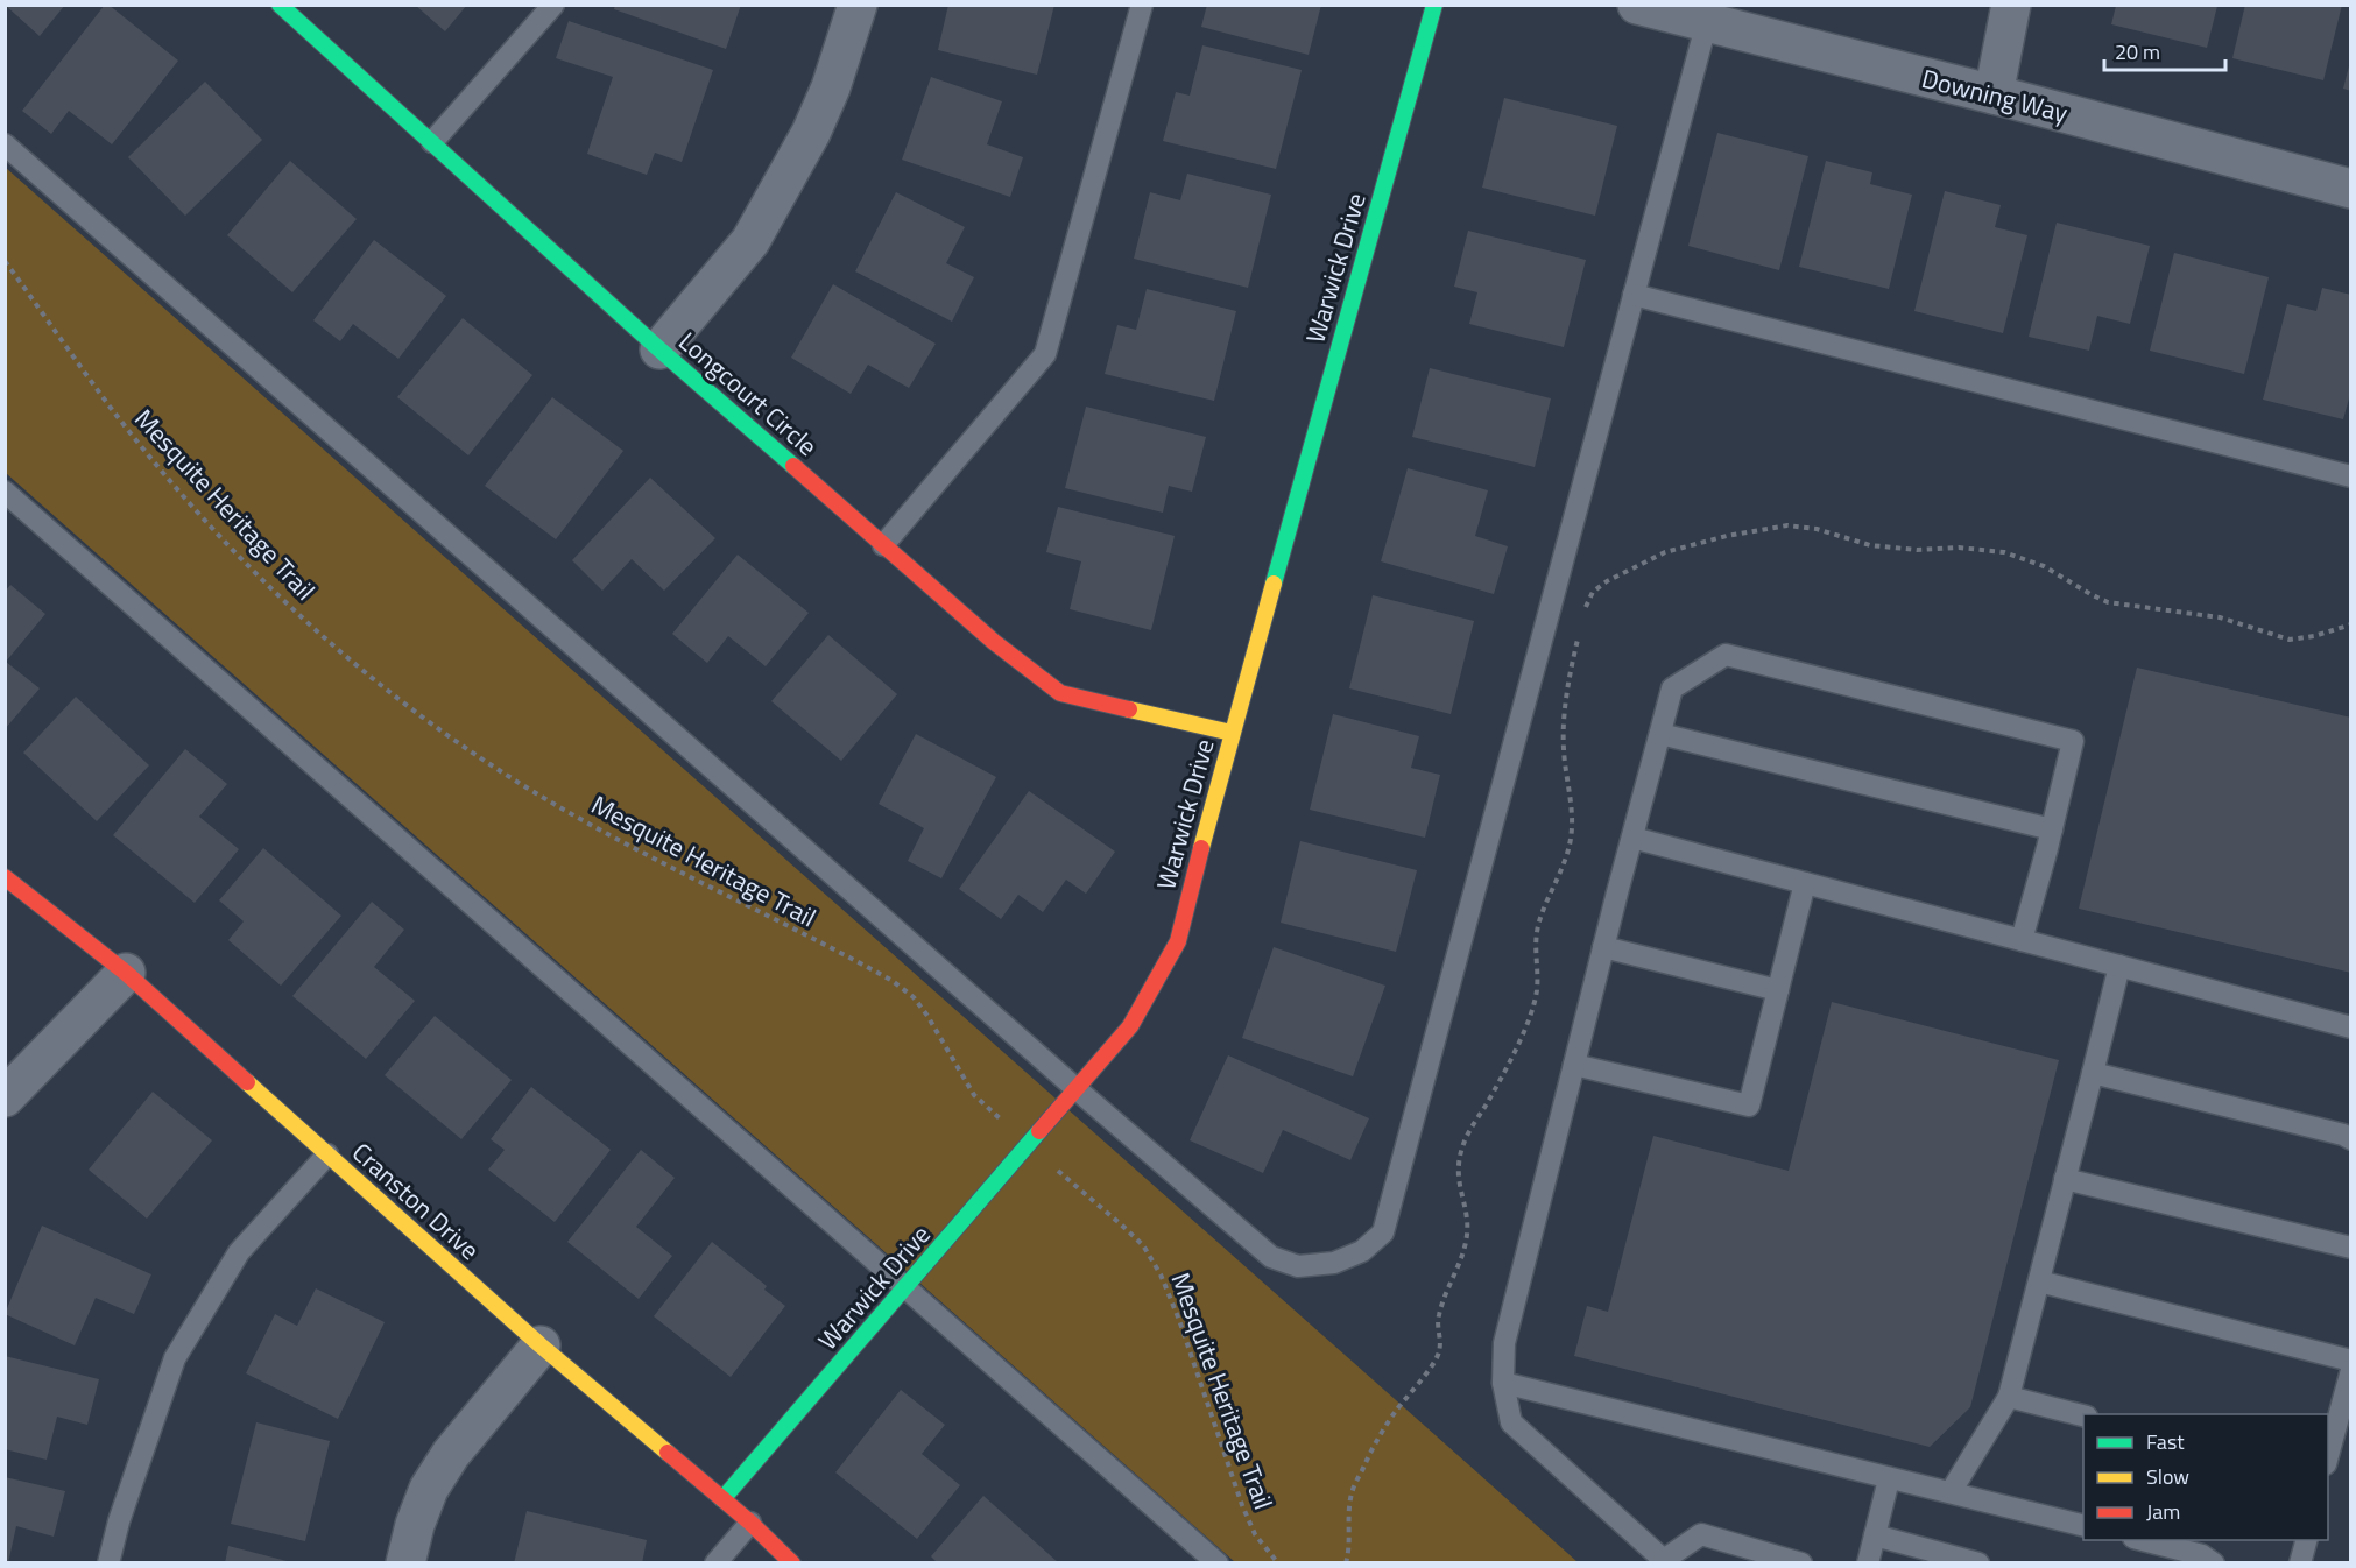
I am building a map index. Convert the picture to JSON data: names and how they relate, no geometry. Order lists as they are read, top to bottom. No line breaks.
{"streets":{"street":["Downing Way","Warwick Drive","Longcourt Circle","Cranston Drive"],"path":["Mesquite Heritage Trail"]},"crossings":[["Warwick Drive","Longcourt Circle"],["Warwick Drive","Mesquite Heritage Trail"],["Warwick Drive","Cranston Drive"]],"legend":["Fast","Slow","Jam"],"scale_bar":"20 m"}
